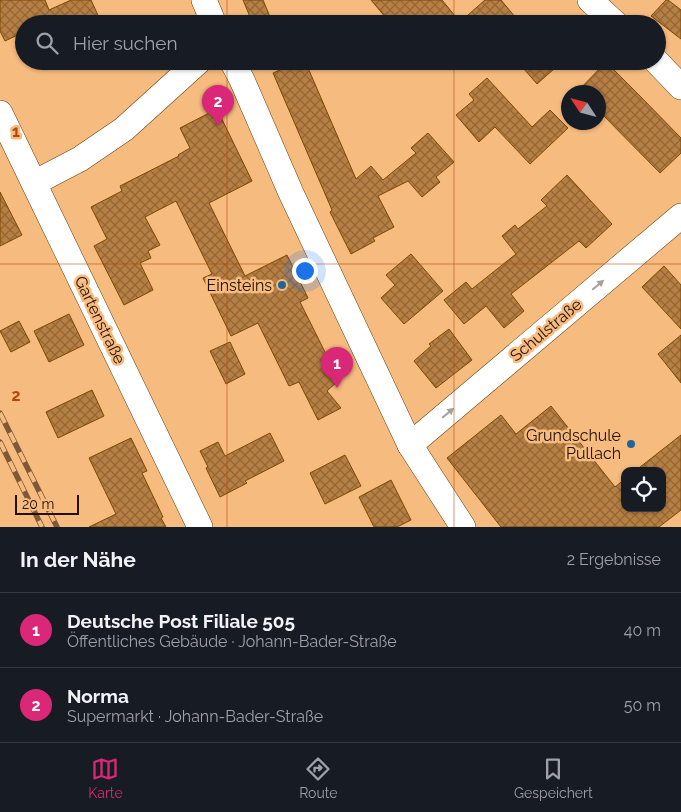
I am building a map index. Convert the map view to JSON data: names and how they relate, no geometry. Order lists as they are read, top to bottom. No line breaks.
{"streets":{"street":["Gartenstraße","Schulstraße"]},"one_way":["Schulstraße"],"places":["Einsteins","Grundschule Pullach"],"scale_bar":"20 m","north":"top left","page":{"search":"Hier suchen","pins":["2","1"],"scale":"20 m","heading":["In der Nähe","2 Ergebnisse"],"list":[{"mark":"1","name":"Deutsche Post Filiale 505","note":"Öffentliches Gebäude · Johann-Bader-Straße","value":"40 m"},{"mark":"2","name":"Norma","note":"Supermarkt · Johann-Bader-Straße","value":"50 m"}],"nav":["Karte","Route","Gespeichert"]},"grid":{"rows":["1","2"]}}
